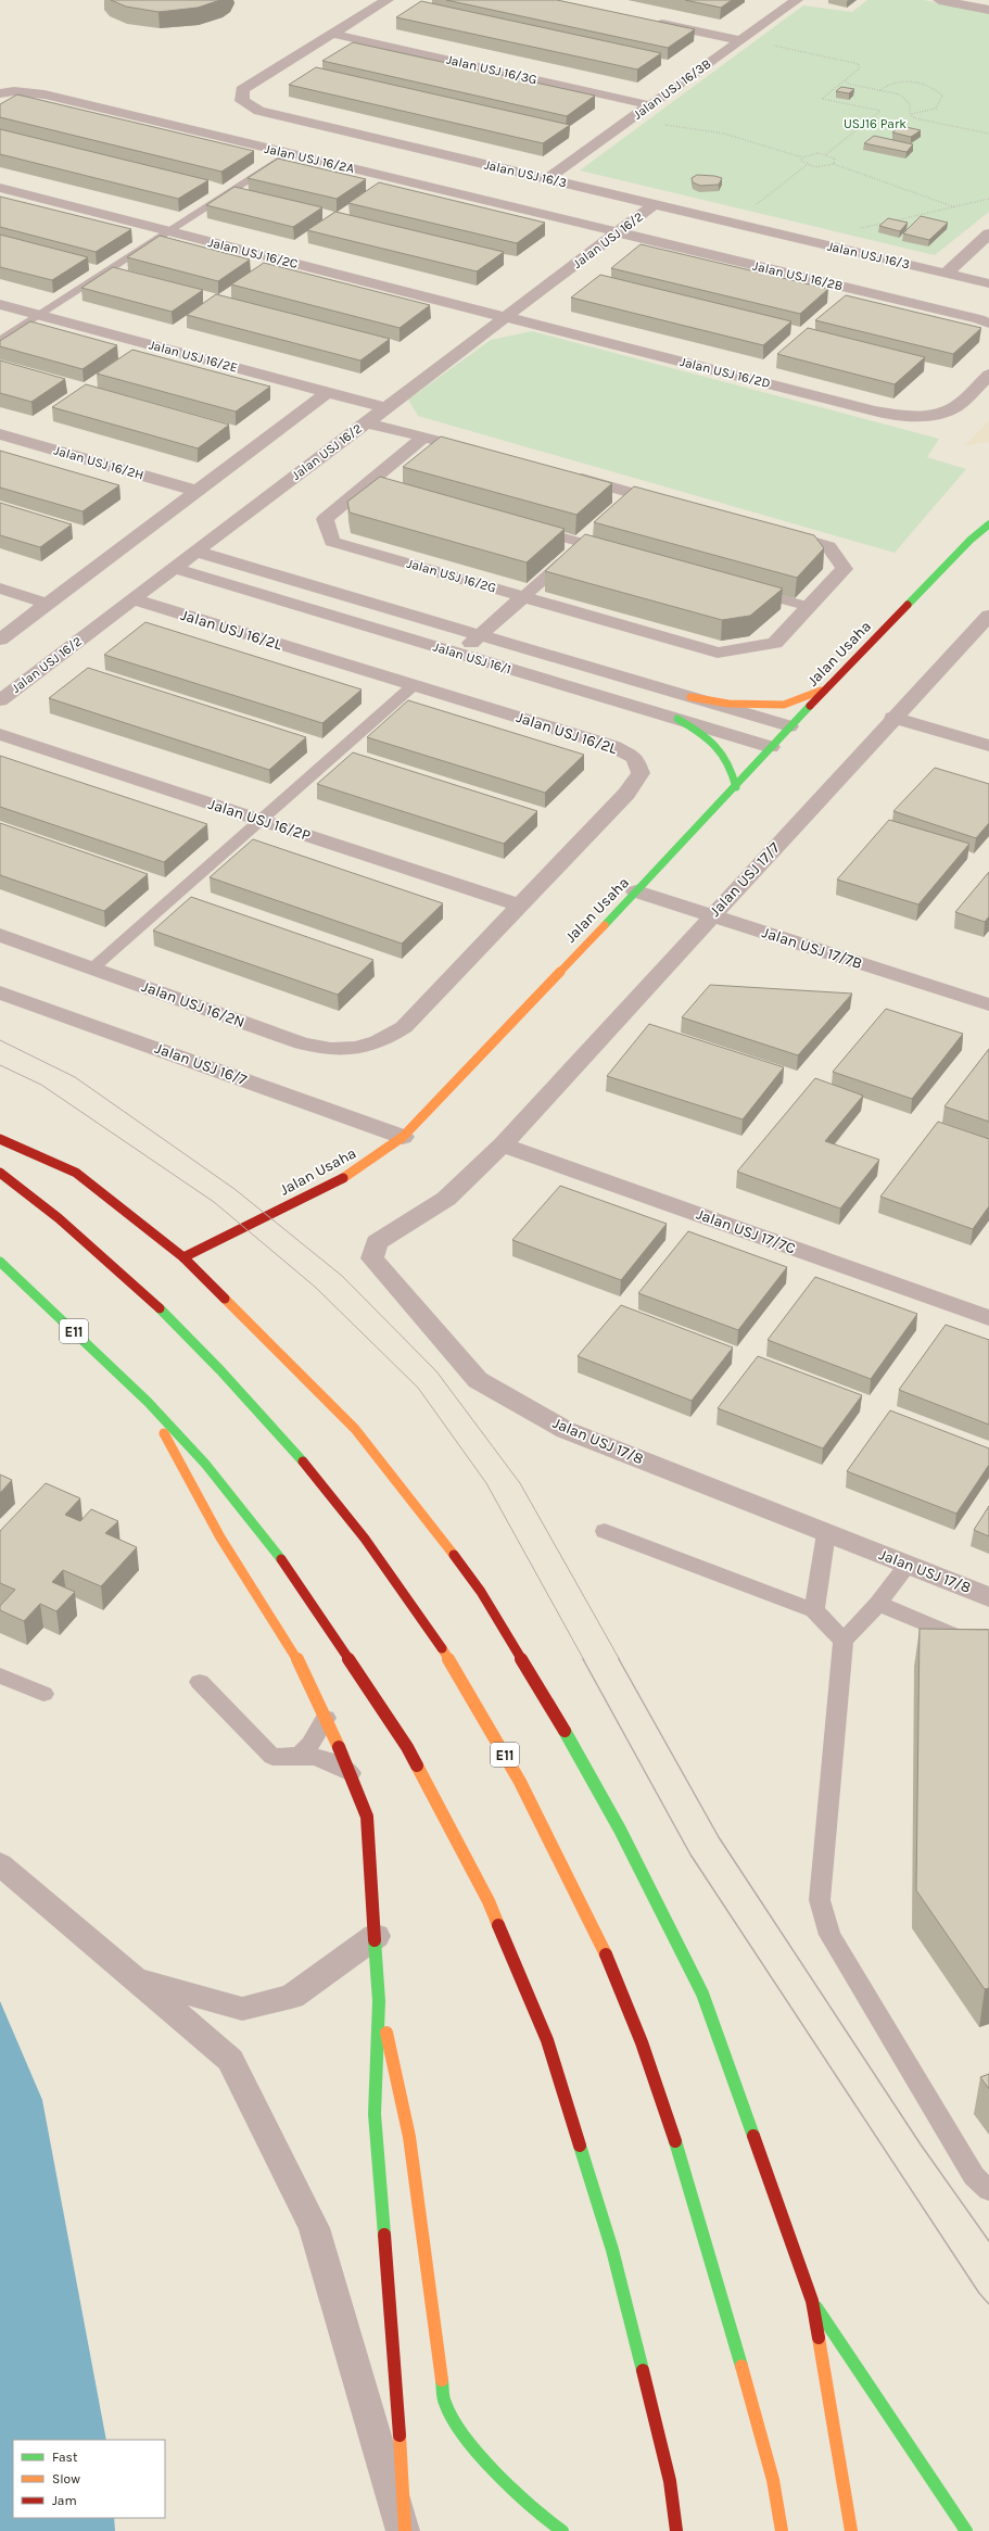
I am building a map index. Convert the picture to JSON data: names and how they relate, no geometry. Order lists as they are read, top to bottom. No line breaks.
{"streets":{"main road":["Jalan Usaha","E11"],"street":["Jalan USJ 16/3G","Jalan USJ 16/3B","Jalan USJ 16/2A","Jalan USJ 16/3","Jalan USJ 16/2","Jalan USJ 16/2C","Jalan USJ 16/2B","Jalan USJ 16/2E","Jalan USJ 16/2D","Jalan USJ 16/2H","Jalan USJ 16/2G","Jalan USJ 16/2L","Jalan USJ 16/1","Jalan USJ 16/2P","Jalan USJ 17/7","Jalan USJ 17/7B","Jalan USJ 16/2N","Jalan USJ 16/7","Jalan USJ 17/7C","Jalan USJ 17/8"]},"crossings":[["Jalan USJ 16/3G","Jalan USJ 16/3B"],["Jalan USJ 16/3G","Jalan USJ 16/3"],["Jalan USJ 16/3B","Jalan USJ 16/3"],["Jalan USJ 16/2A","Jalan USJ 16/2"],["Jalan USJ 16/2A","Jalan USJ 16/2B"],["Jalan USJ 16/3","Jalan USJ 16/2"],["Jalan USJ 16/2","Jalan USJ 16/2C"],["Jalan USJ 16/2","Jalan USJ 16/2B"],["Jalan USJ 16/2","Jalan USJ 16/2E"],["Jalan USJ 16/2","Jalan USJ 16/2D"],["Jalan USJ 16/2","Jalan USJ 16/2L"],["Jalan USJ 16/2","Jalan USJ 16/1"],["Jalan USJ 16/2C","Jalan USJ 16/2D"],["Jalan USJ 16/2L","Jalan USJ 16/2P"],["Jalan USJ 16/2L","Jalan USJ 16/2N"],["Jalan Usaha","Jalan USJ 16/1"],["Jalan Usaha","Jalan USJ 17/7B"],["Jalan Usaha","Jalan USJ 16/7"],["Jalan USJ 17/7","Jalan USJ 17/7B"],["Jalan USJ 17/7","Jalan USJ 17/7C"],["Jalan USJ 17/7","Jalan USJ 17/8"],["Jalan USJ 17/7C","Jalan USJ 17/8"]],"parks":["USJ16 Park"],"legend":["Fast","Slow","Jam"]}
